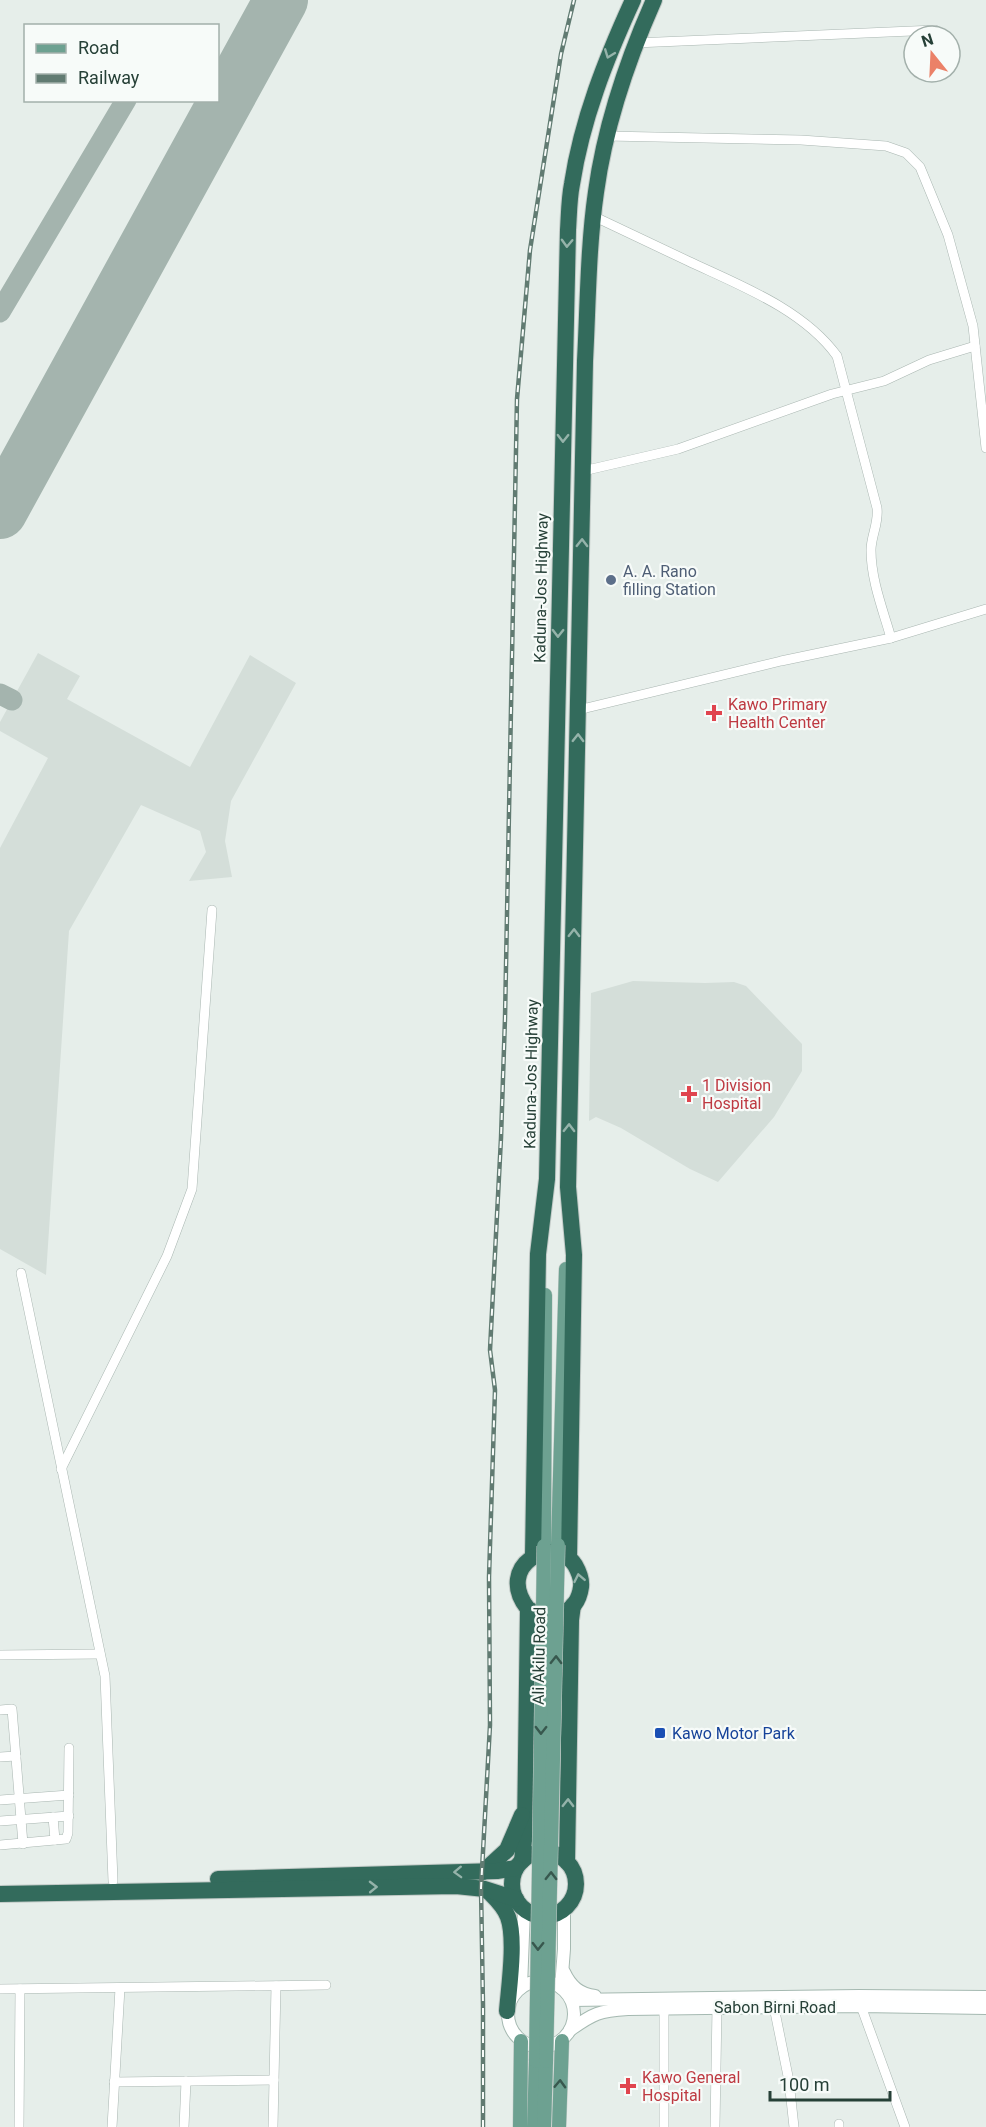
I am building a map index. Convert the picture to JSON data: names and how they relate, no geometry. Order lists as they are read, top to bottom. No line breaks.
{"streets":{"highway":["Kaduna-Jos Highway"],"main road":["Ali Akilu Road"],"street":["Sabon Birni Road"]},"crossings":[["Kaduna-Jos Highway","Ali Akilu Road"]],"places":{"other":["A. A. Rano filling Station"],"health":["Kawo Primary Health Center","1 Division Hospital","Kawo General Hospital"],"transit":["Kawo Motor Park"]},"legend":["Road","Railway"],"scale_bar":"100 m","north":"top"}
